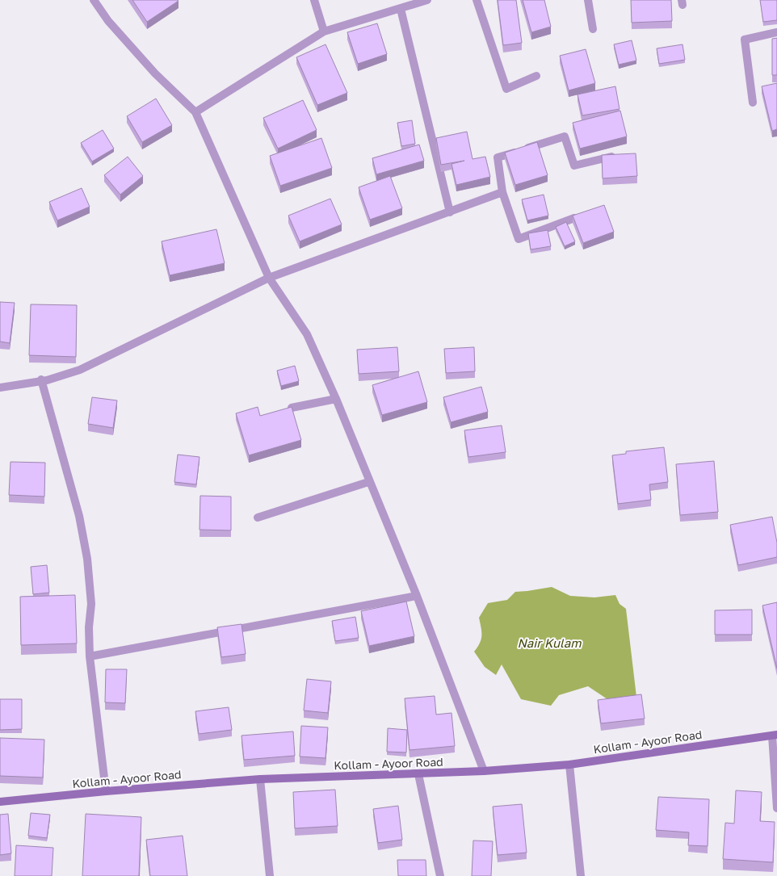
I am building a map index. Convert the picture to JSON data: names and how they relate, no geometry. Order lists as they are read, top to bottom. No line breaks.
{"streets":{"main road":["Kollam - Ayoor Road"]},"water":["Nair Kulam"]}
